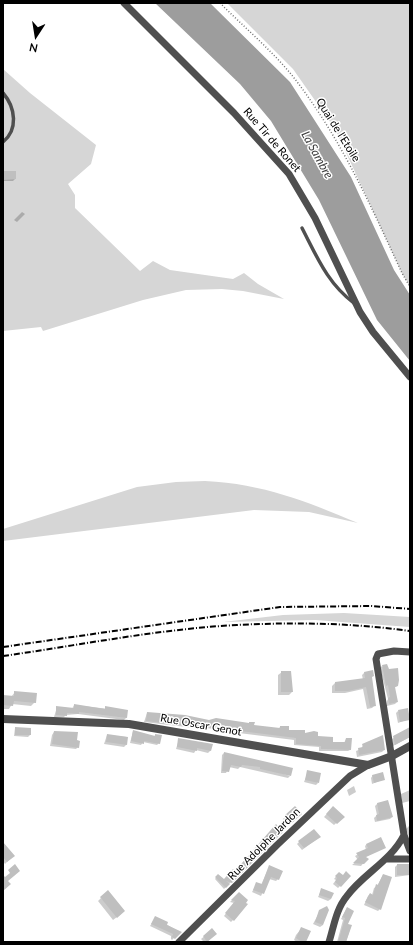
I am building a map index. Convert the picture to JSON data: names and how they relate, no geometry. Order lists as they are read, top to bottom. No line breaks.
{"streets":{"street":["Rue Tir de Ronet","Rue Oscar Genot","Rue Adolphe Jardon"],"path":["Quai de l'Etoile"]},"crossings":[["Rue Oscar Genot","Rue Adolphe Jardon"]],"water":["La Sambre"],"north":"bottom"}
